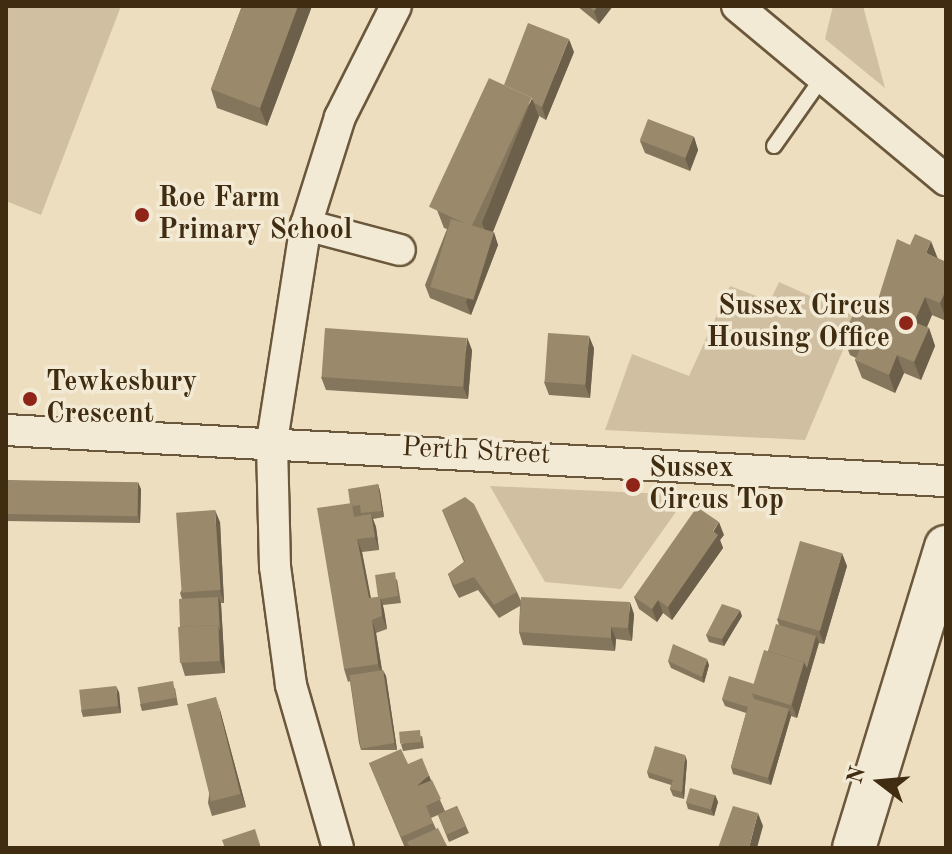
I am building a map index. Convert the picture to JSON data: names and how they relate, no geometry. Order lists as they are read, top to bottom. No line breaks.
{"streets":{"street":["Perth Street"]},"places":["Roe Farm Primary School","Sussex Circus Housing Office","Tewkesbury Crescent","Sussex Circus Top"],"north":"left"}
